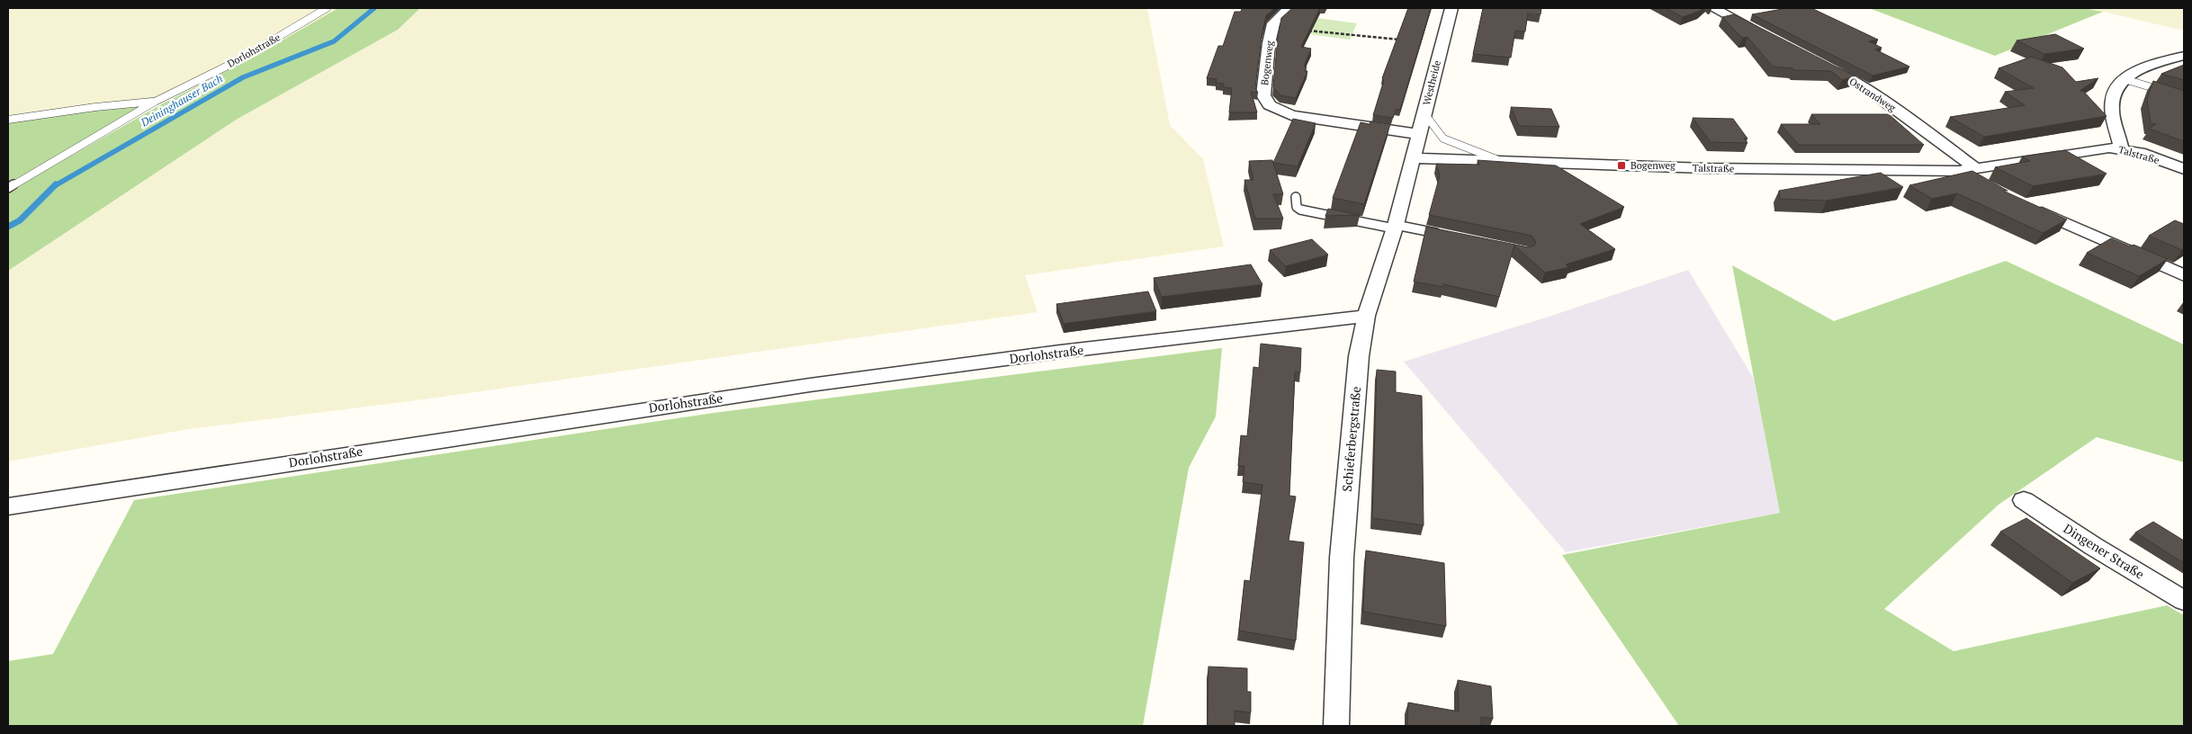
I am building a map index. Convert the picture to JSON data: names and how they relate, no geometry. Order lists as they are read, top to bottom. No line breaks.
{"streets":{"street":["Dorlohstraße","Bogenweg","Westheide","Ostrandweg","Talstraße","Schieferbergstraße","Dingener Straße"]},"crossings":[["Dorlohstraße","Schieferbergstraße"],["Bogenweg","Westheide"],["Westheide","Talstraße"],["Westheide","Schieferbergstraße"],["Ostrandweg","Talstraße"],["Talstraße","Schieferbergstraße"]],"water":["Deininghauser Bach"],"places":{"transit":["Bogenweg"]}}
